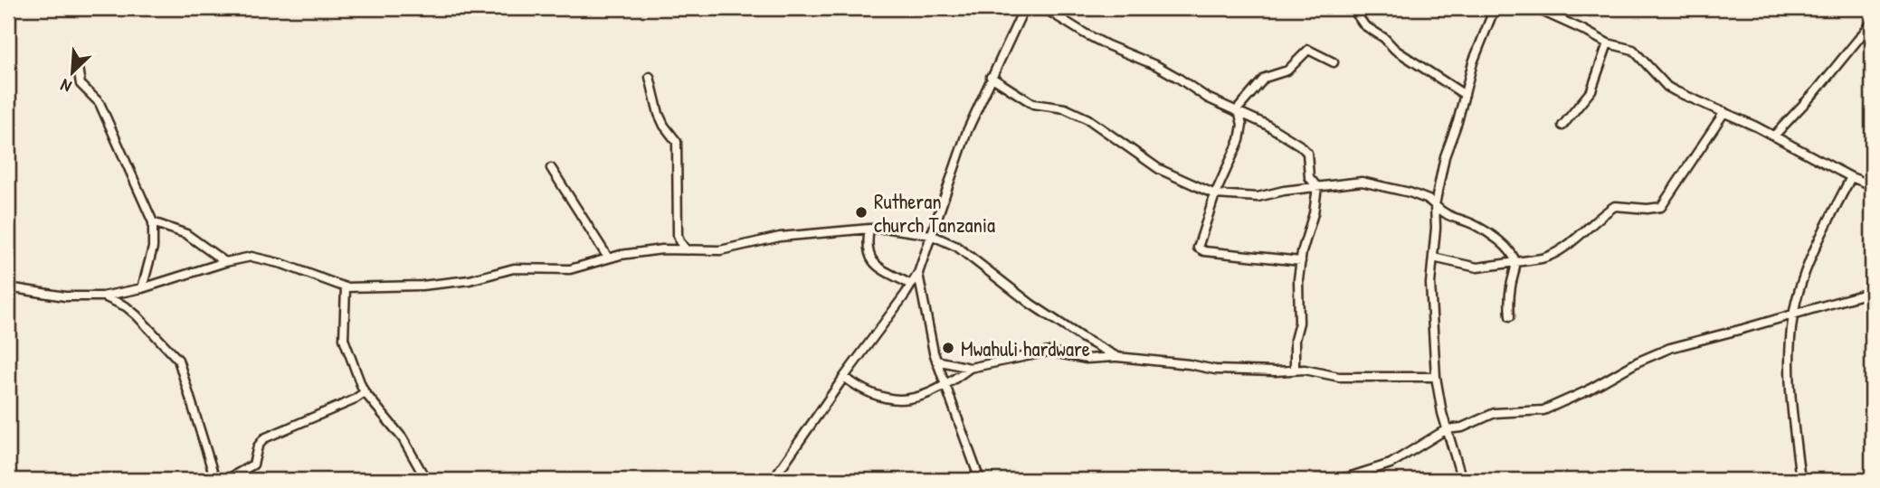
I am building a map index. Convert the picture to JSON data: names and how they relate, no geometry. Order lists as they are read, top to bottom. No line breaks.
{"places":["Rutheran church Tanzania","Mwahuli hardware"],"north":"bottom left"}
